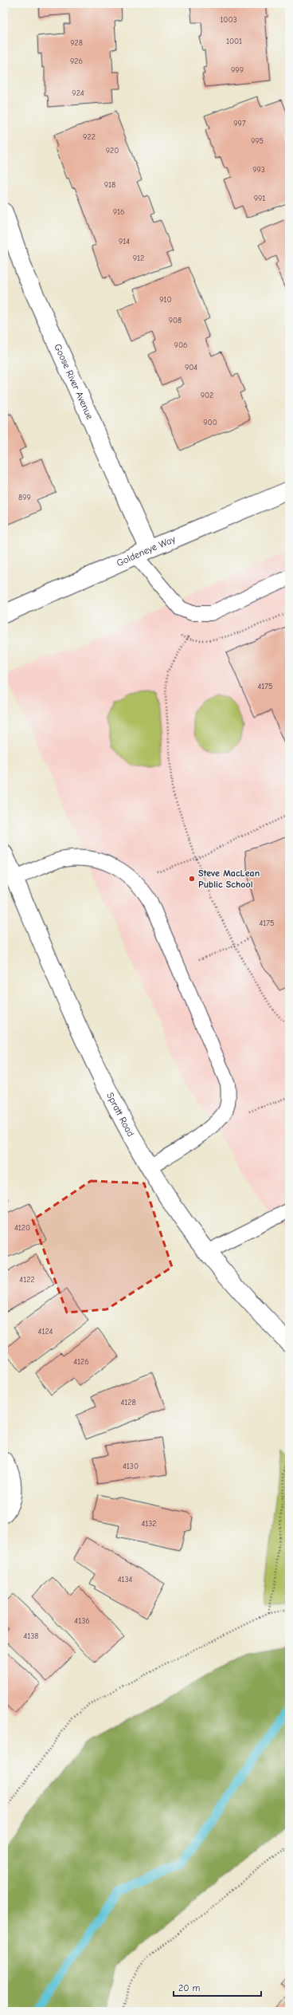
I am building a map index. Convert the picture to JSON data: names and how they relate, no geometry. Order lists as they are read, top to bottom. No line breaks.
{"streets":{"street":["Goose River Avenue","Goldeneye Way","Spratt Road"]},"crossings":[["Goose River Avenue","Goldeneye Way"]],"places":["Steve MacLean Public School"],"house_numbers":["1003","1001","928","926","999","924","997","922","995","920","993","918","991","916","914","912","910","908","906","904","902","900","899","4175","4175","4120","4122","4124","4126","4128","4130","4132","4134","4136","4138"],"scale_bar":"20 m"}
